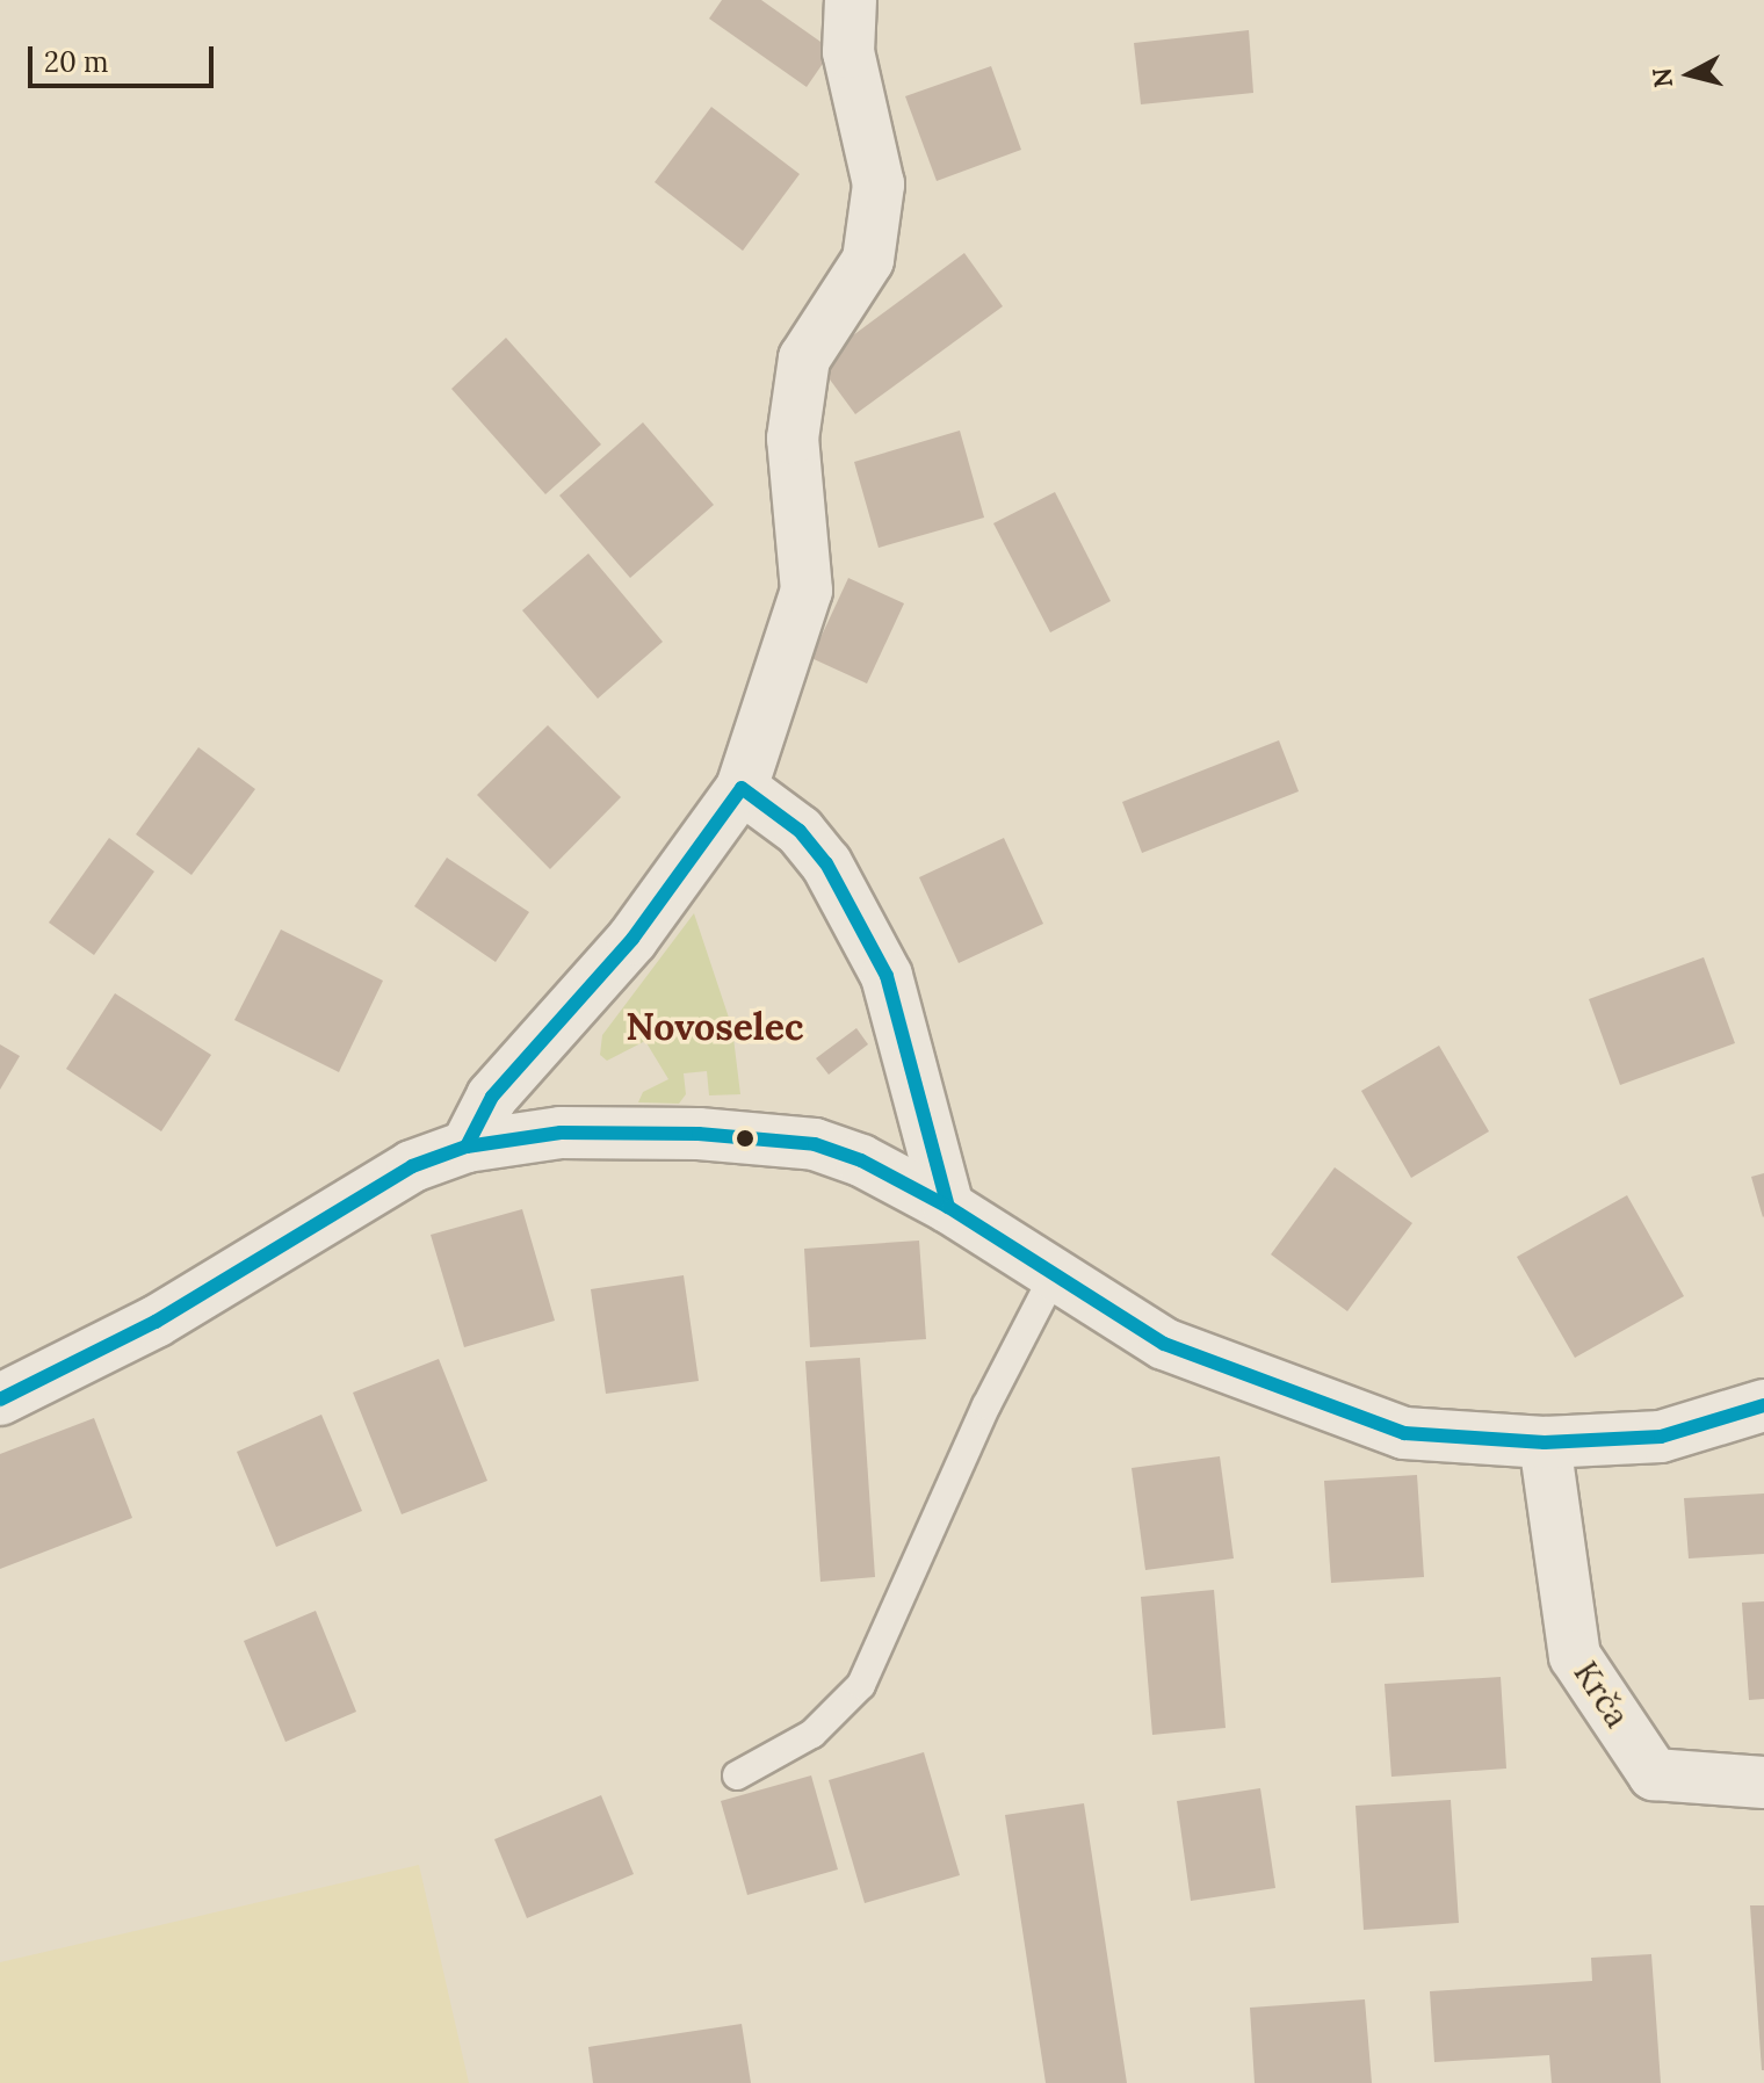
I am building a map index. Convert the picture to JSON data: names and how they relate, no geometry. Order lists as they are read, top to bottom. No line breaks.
{"streets":{"street":["Krča"]},"districts":["Novoselec"],"scale_bar":"20 m","north":"left"}
